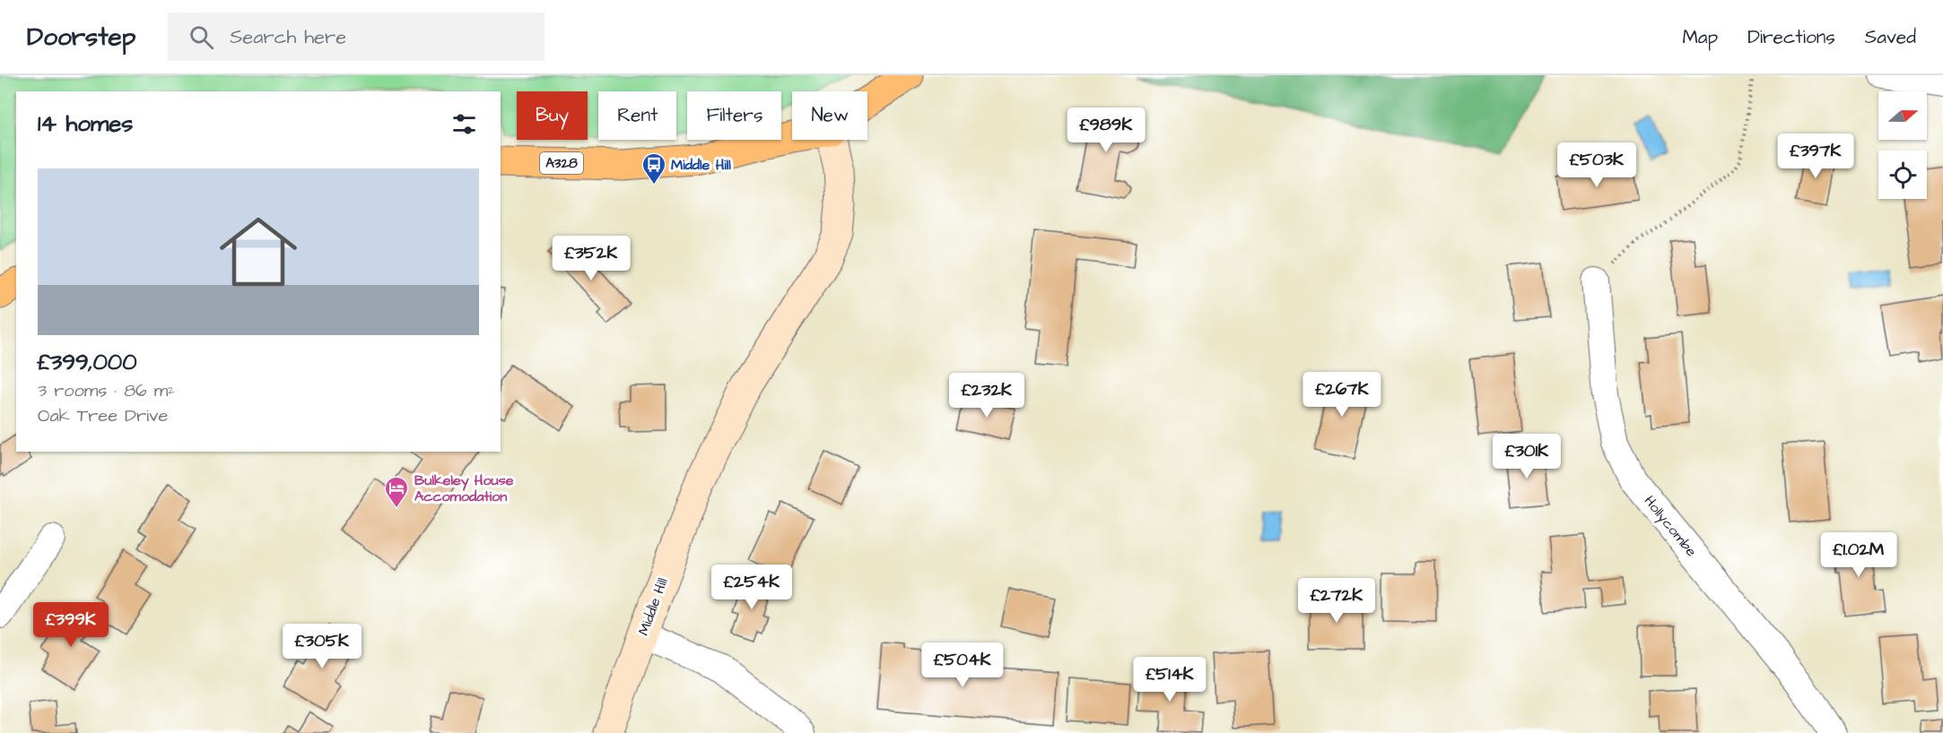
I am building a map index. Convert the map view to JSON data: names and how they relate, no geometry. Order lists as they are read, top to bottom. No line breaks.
{"streets":{"main road":["A328"],"street":["Hollycombe","Middle Hill"]},"places":{"bus stop":["Middle Hill"],"hotel":["Bulkeley House Accomodation"]},"north":"right","page":{"header":"Doorstep","search":"Search here","nav":["Map","Directions","Saved"],"chip":["Buy","Rent","Filters","New"],"heading":"14 homes","price":["£989K","£397K","£503K","£352K","£267K","£232K","£301K","£1.02M","£254K","£272K","£399K","£305K","£504K","£514K"],"list":[{"name":"£399,000","note":"3 rooms · 86 m² · Oak Tree Drive"}]}}
